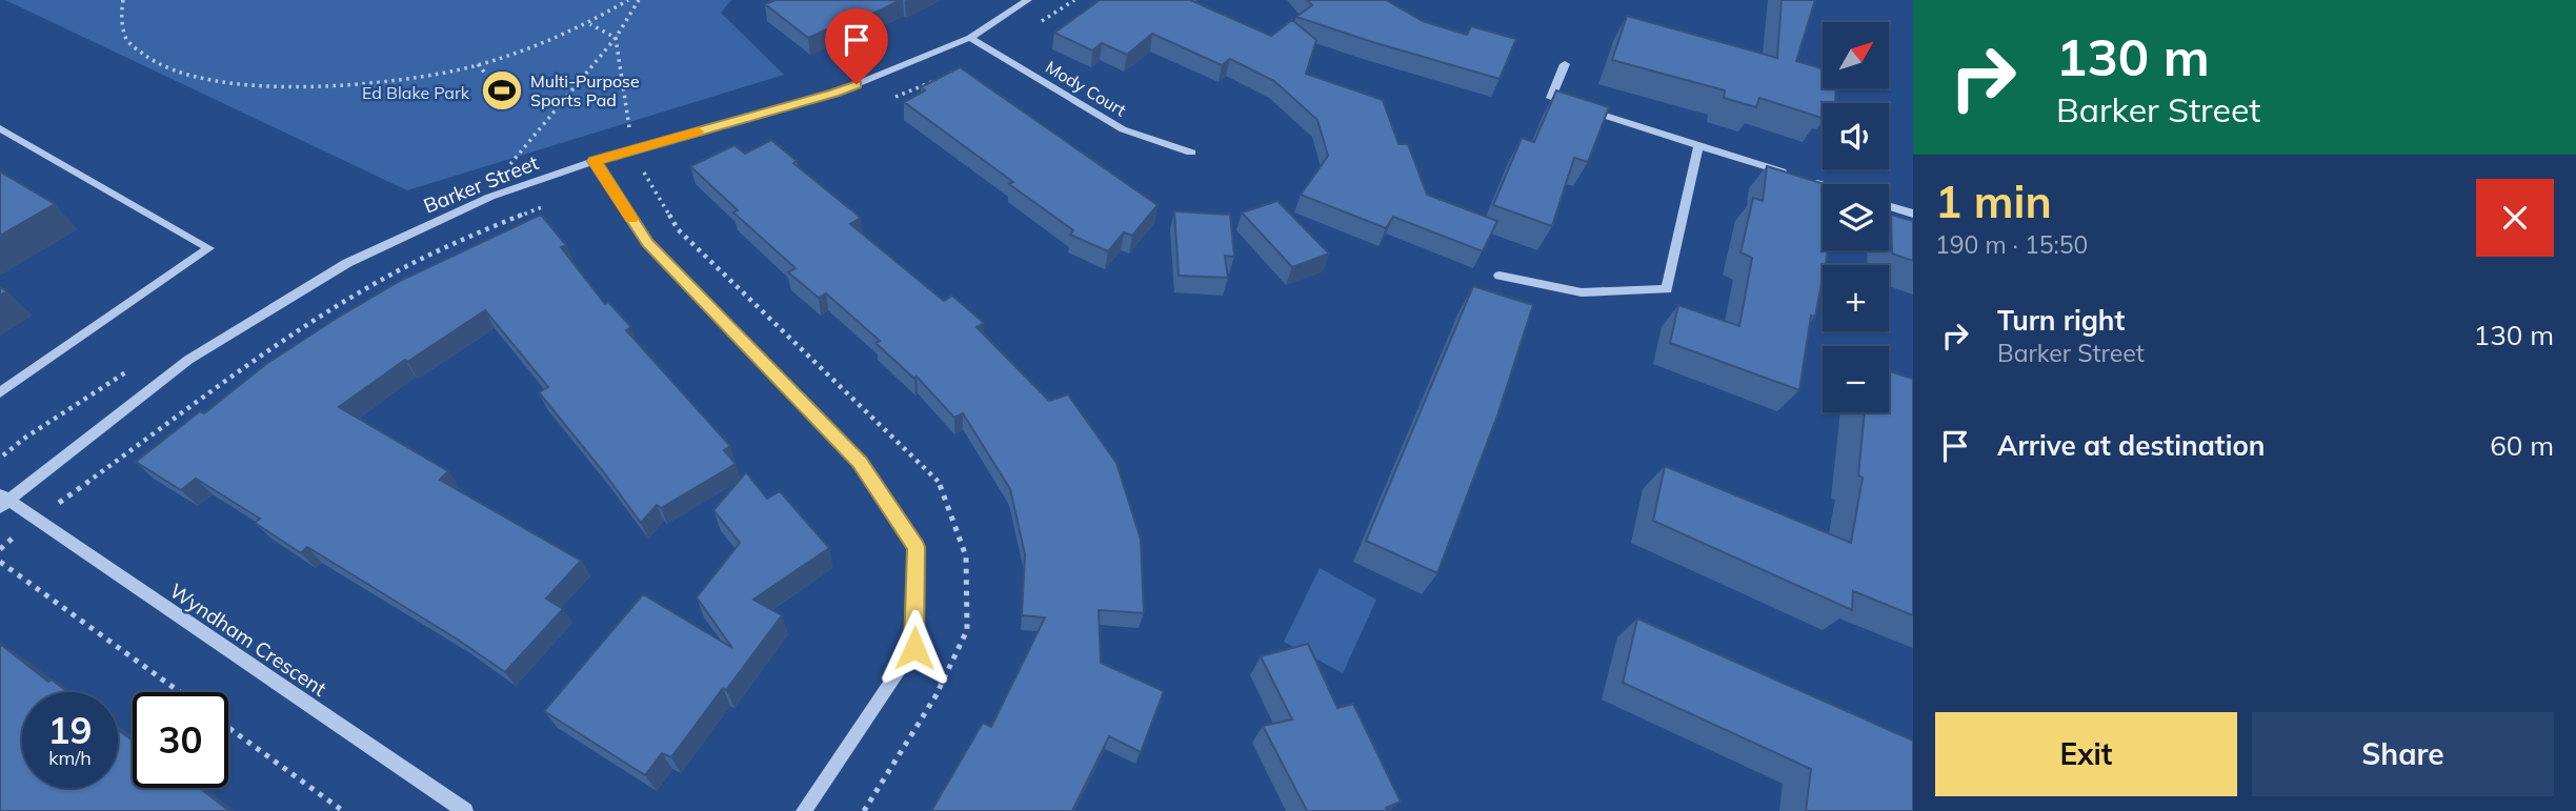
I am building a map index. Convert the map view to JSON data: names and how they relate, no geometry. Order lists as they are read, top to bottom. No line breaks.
{"streets":{"street":["Mody Court","Barker Street","Wyndham Crescent"]},"crossings":[["Mody Court","Barker Street"],["Barker Street","Wyndham Crescent"]],"parks":["Ed Blake Park"],"places":{"sports":["Multi-Purpose Sports Pad"]},"north":"top right","page":{"turn":["130 m","Barker Street"],"map_buttons":["+","−"],"heading":["1 min","190 m · 15:50"],"list":[{"name":"Turn right","note":"Barker Street","value":"130 m"},{"name":"Arrive at destination","value":"60 m"}],"speed":"19 km/h","limit":"30","buttons":["Exit","Share"]}}
